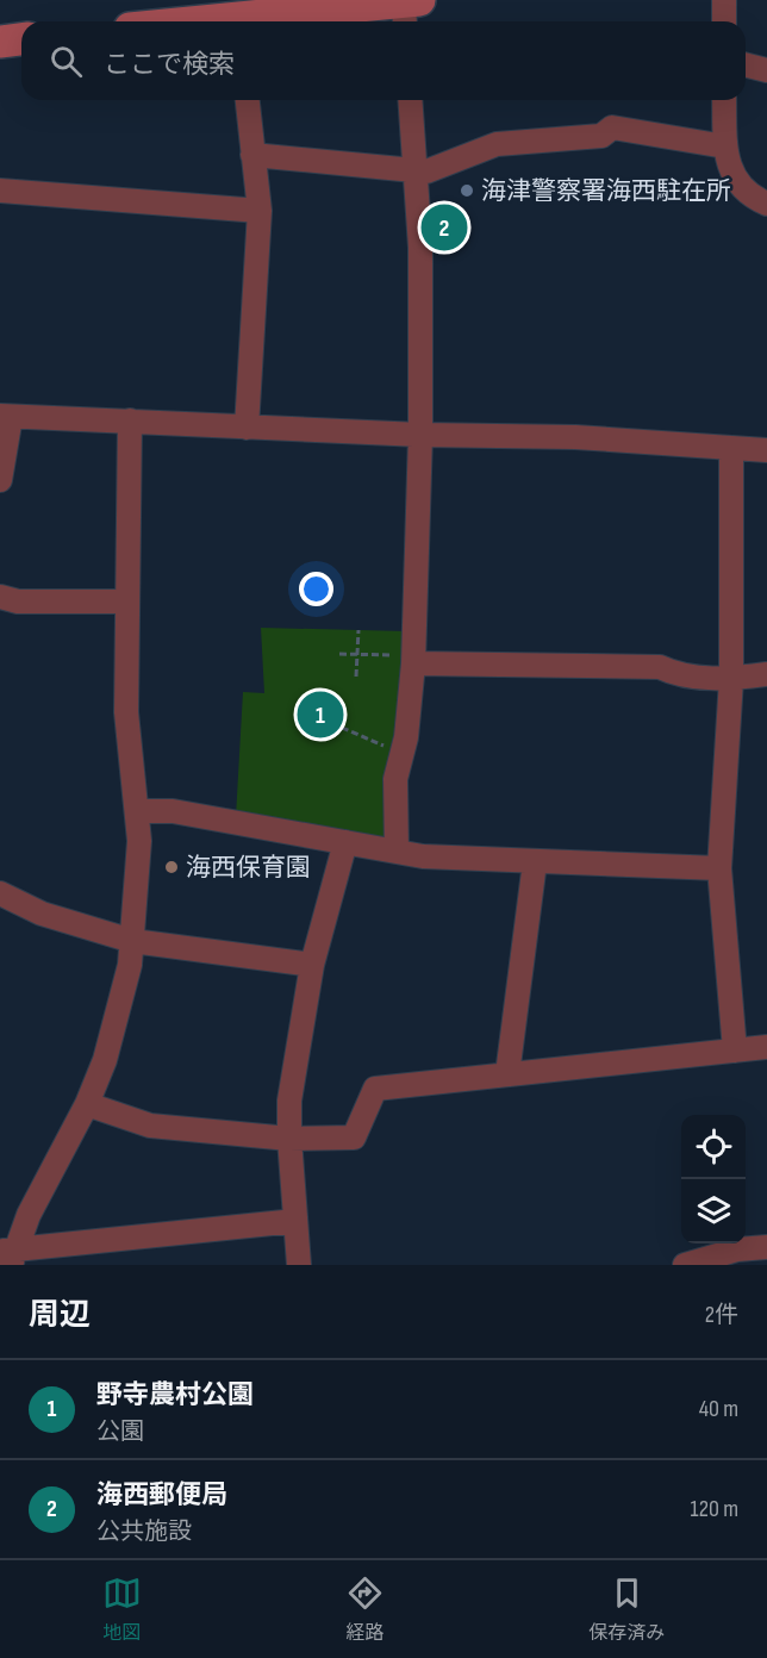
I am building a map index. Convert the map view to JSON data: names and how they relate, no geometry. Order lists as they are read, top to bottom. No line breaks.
{"places":["海津警察署海西駐在所","海西保育園"],"page":{"search":"ここで検索","pins":["2","1"],"heading":["周辺","2件"],"list":[{"mark":"1","name":"野寺農村公園","note":"公園","value":"40 m"},{"mark":"2","name":"海西郵便局","note":"公共施設","value":"120 m"}],"nav":["地図","経路","保存済み"]}}
